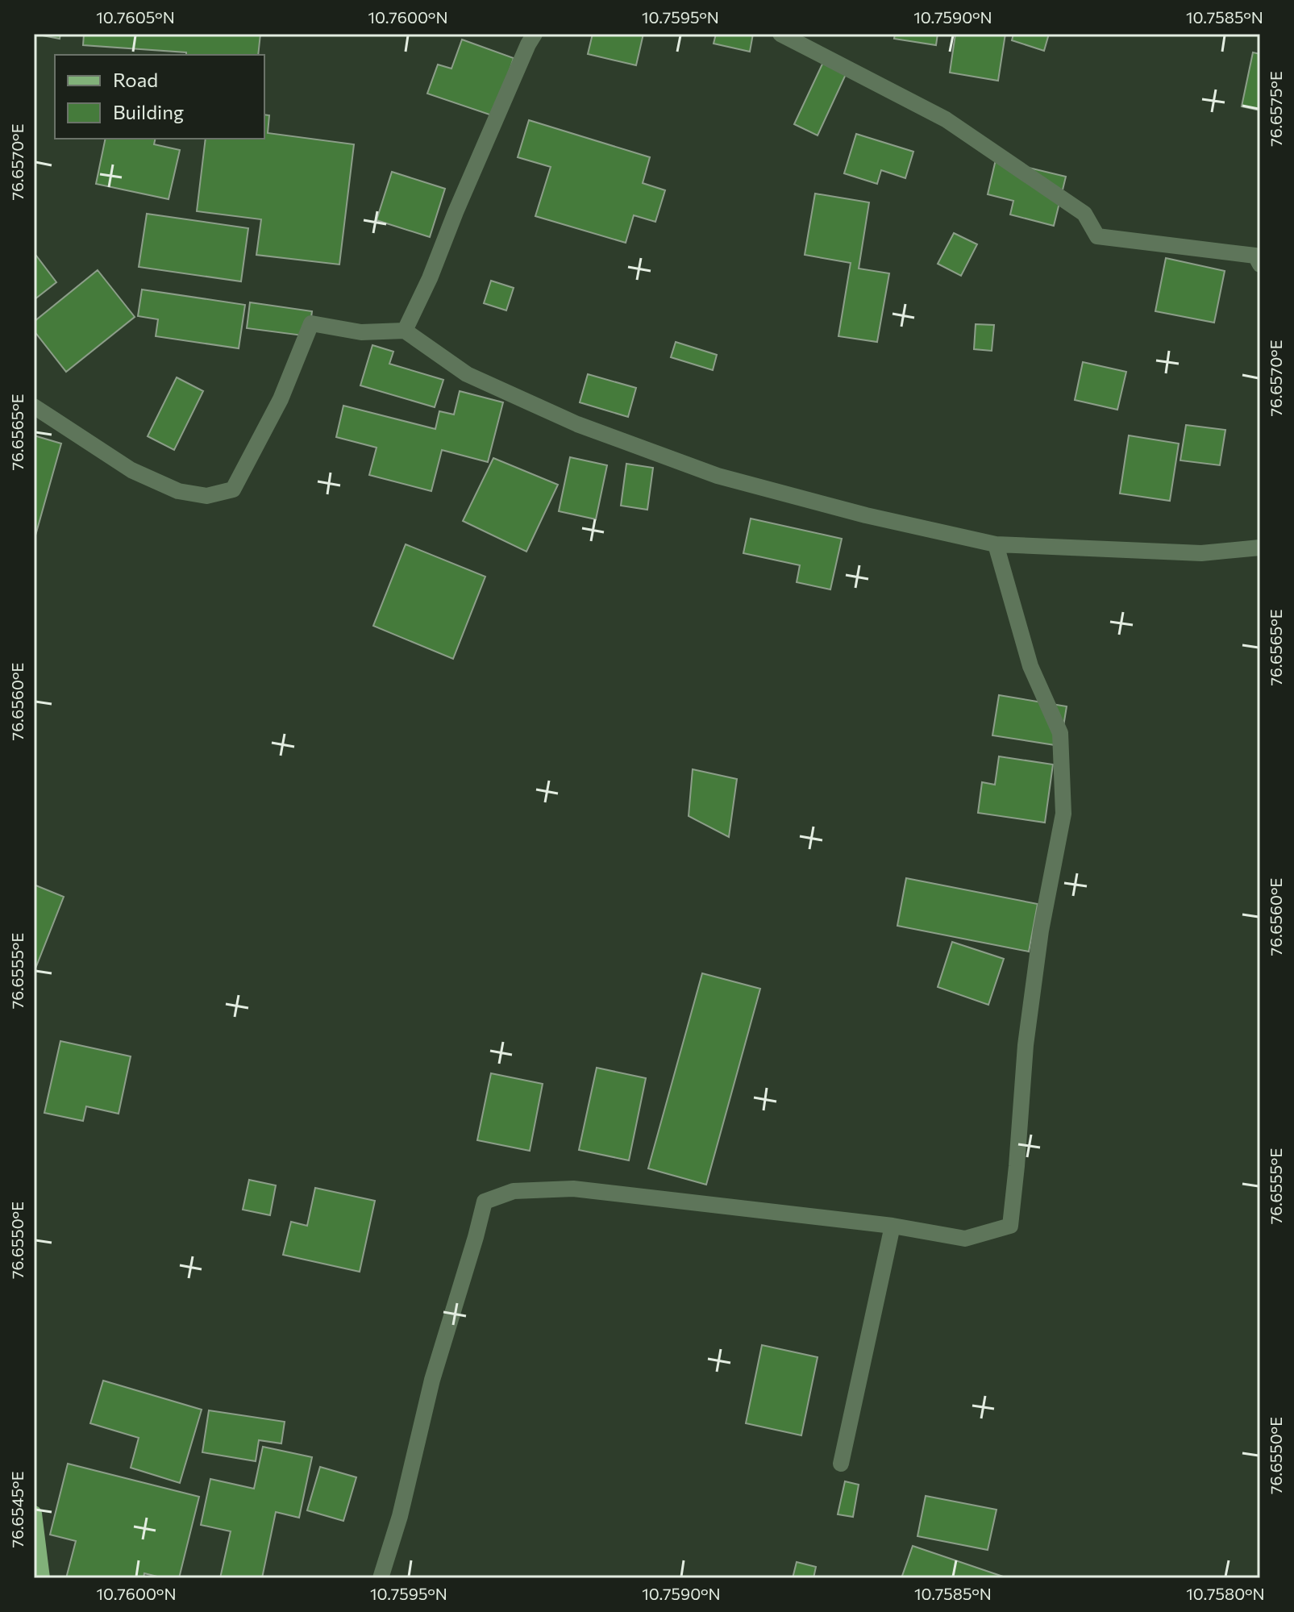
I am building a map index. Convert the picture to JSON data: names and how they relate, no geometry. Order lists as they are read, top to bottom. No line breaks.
{"legend":["Road","Building"],"coordinates":["10.7605°N","10.7600°N","10.7595°N","10.7590°N","10.7585°N","76.6575°E","76.6570°E","76.6565°E","76.6560°E","76.6555°E","76.6550°E","76.6545°E","10.7580°N"]}
